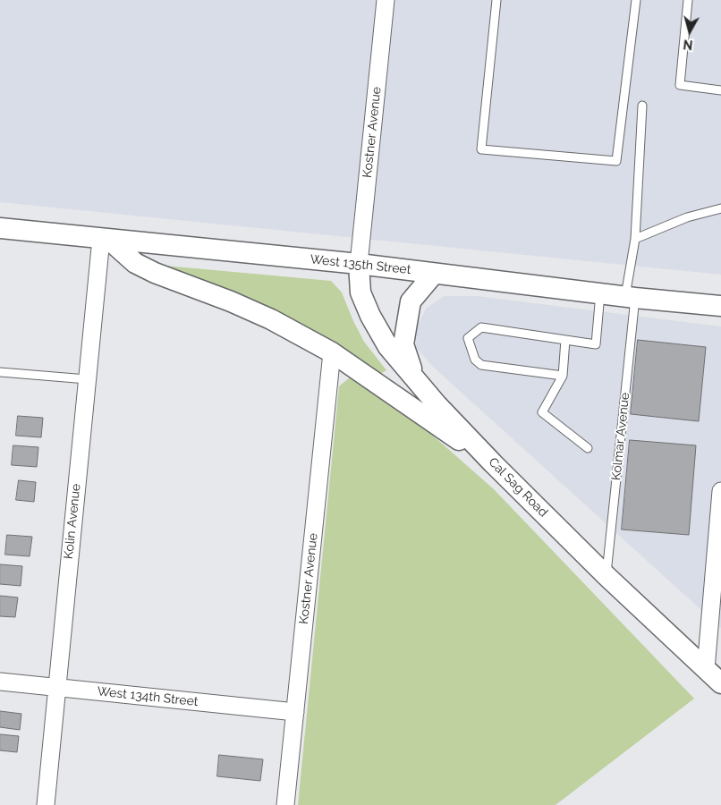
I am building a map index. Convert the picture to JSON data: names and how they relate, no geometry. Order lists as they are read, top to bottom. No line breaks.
{"streets":{"street":["Kostner Avenue","West 135th Street","Cal Sag Road","Kolin Avenue","West 134th Street"],"lane":["Kolmar Avenue"]},"crossings":[["Kostner Avenue","West 135th Street"],["Kostner Avenue","Cal Sag Road"],["Kostner Avenue","West 134th Street"],["West 135th Street","Kolmar Avenue"],["West 135th Street","Cal Sag Road"],["West 135th Street","Kolin Avenue"],["Kolmar Avenue","Cal Sag Road"],["Kolin Avenue","West 134th Street"]],"north":"bottom"}
